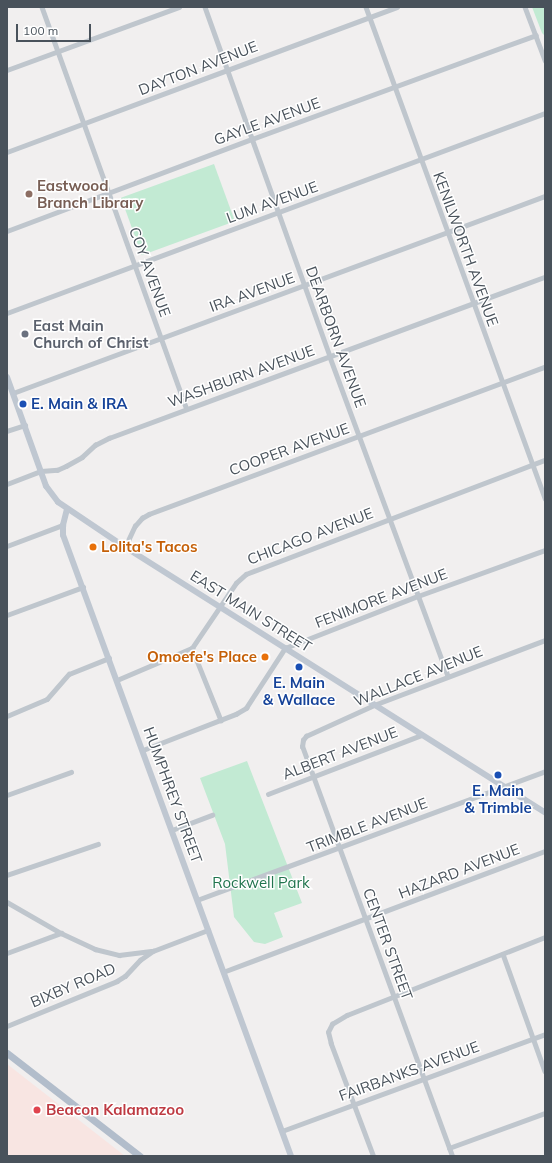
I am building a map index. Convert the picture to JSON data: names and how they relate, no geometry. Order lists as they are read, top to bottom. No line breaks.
{"streets":{"street":["DAYTON AVENUE","GAYLE AVENUE","LUM AVENUE","KENILWORTH AVENUE","COY AVENUE","IRA AVENUE","DEARBORN AVENUE","WASHBURN AVENUE","COOPER AVENUE","CHICAGO AVENUE","FENIMORE AVENUE","EAST MAIN STREET","WALLACE AVENUE","ALBERT AVENUE","HUMPHREY STREET","TRIMBLE AVENUE","HAZARD AVENUE","CENTER STREET","BIXBY ROAD","FAIRBANKS AVENUE"]},"crossings":[["DAYTON AVENUE","KENILWORTH AVENUE"],["DAYTON AVENUE","COY AVENUE"],["DAYTON AVENUE","DEARBORN AVENUE"],["GAYLE AVENUE","KENILWORTH AVENUE"],["GAYLE AVENUE","COY AVENUE"],["GAYLE AVENUE","DEARBORN AVENUE"],["LUM AVENUE","KENILWORTH AVENUE"],["LUM AVENUE","COY AVENUE"],["LUM AVENUE","DEARBORN AVENUE"],["KENILWORTH AVENUE","IRA AVENUE"],["KENILWORTH AVENUE","WASHBURN AVENUE"],["KENILWORTH AVENUE","COOPER AVENUE"],["KENILWORTH AVENUE","CHICAGO AVENUE"],["COY AVENUE","IRA AVENUE"],["COY AVENUE","WASHBURN AVENUE"],["IRA AVENUE","DEARBORN AVENUE"],["IRA AVENUE","EAST MAIN STREET"],["DEARBORN AVENUE","WASHBURN AVENUE"],["DEARBORN AVENUE","COOPER AVENUE"],["DEARBORN AVENUE","CHICAGO AVENUE"],["DEARBORN AVENUE","FENIMORE AVENUE"],["DEARBORN AVENUE","WALLACE AVENUE"],["WASHBURN AVENUE","EAST MAIN STREET"],["COOPER AVENUE","EAST MAIN STREET"],["CHICAGO AVENUE","EAST MAIN STREET"],["FENIMORE AVENUE","EAST MAIN STREET"],["EAST MAIN STREET","WALLACE AVENUE"],["EAST MAIN STREET","ALBERT AVENUE"],["EAST MAIN STREET","HUMPHREY STREET"],["EAST MAIN STREET","TRIMBLE AVENUE"],["WALLACE AVENUE","CENTER STREET"],["ALBERT AVENUE","CENTER STREET"],["HUMPHREY STREET","TRIMBLE AVENUE"],["HUMPHREY STREET","HAZARD AVENUE"],["HUMPHREY STREET","BIXBY ROAD"],["HUMPHREY STREET","FAIRBANKS AVENUE"],["TRIMBLE AVENUE","CENTER STREET"],["HAZARD AVENUE","CENTER STREET"],["CENTER STREET","FAIRBANKS AVENUE"]],"parks":["Rockwell Park"],"places":["Eastwood Branch Library","East Main Church of Christ","E. Main & IRA","Lolita's Tacos","Omoefe's Place","E. Main & Wallace","E. Main & Trimble","Beacon Kalamazoo"],"scale_bar":"100 m"}
